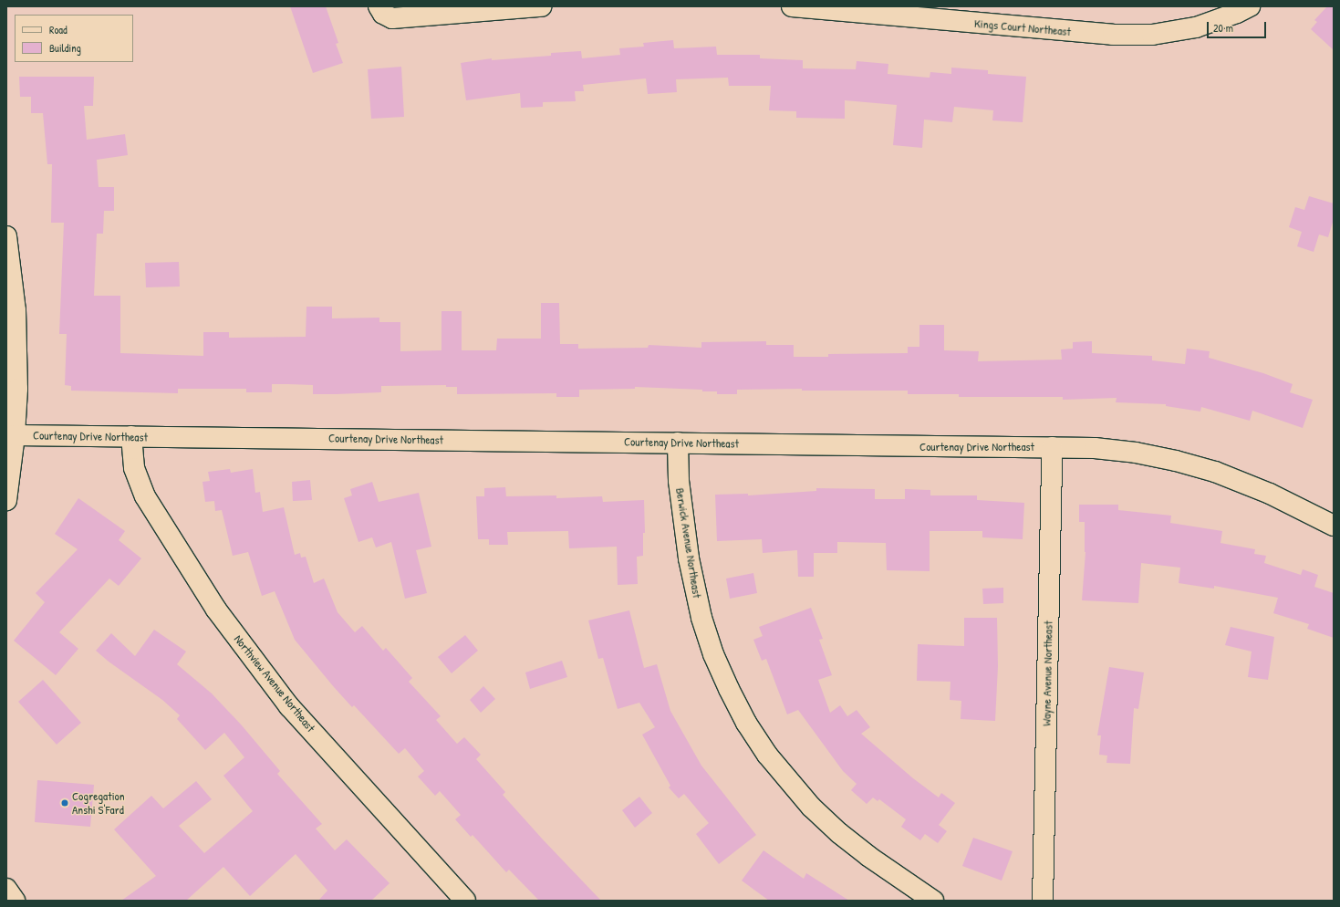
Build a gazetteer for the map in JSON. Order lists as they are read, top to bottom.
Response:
{
  "streets": {
    "street": [
      "Kings Court Northeast",
      "Courtenay Drive Northeast",
      "Berwick Avenue Northeast",
      "Wayne Avenue Northeast",
      "Northview Avenue Northeast"
    ]
  },
  "crossings": [
    ["Courtenay Drive Northeast", "Berwick Avenue Northeast"],
    ["Courtenay Drive Northeast", "Wayne Avenue Northeast"],
    ["Courtenay Drive Northeast", "Northview Avenue Northeast"]
  ],
  "places": ["Cogregation Anshi S'Fard"],
  "legend": ["Road", "Building"],
  "scale_bar": "20 m"
}
